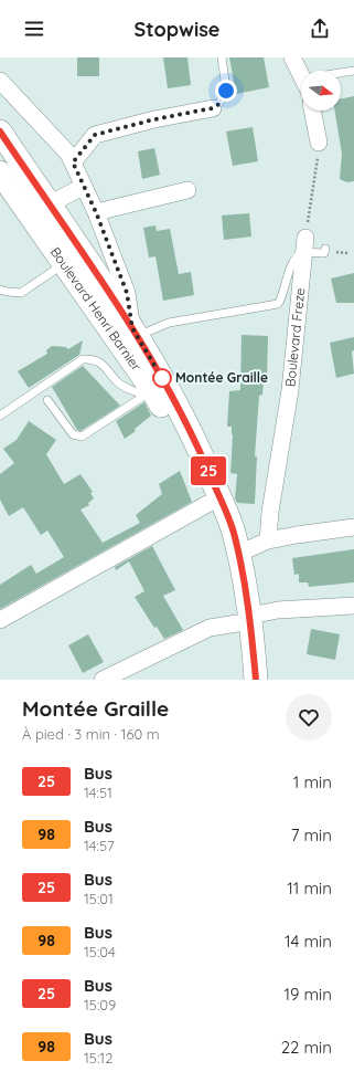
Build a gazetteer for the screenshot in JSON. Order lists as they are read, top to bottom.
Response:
{
  "streets": {
    "main road": ["Boulevard Henri Barnier"],
    "street": ["Boulevard Freze"]
  },
  "places": ["Montée Graille"],
  "lines": ["bus line 25"],
  "north": "right",
  "page": {
    "header": "Stopwise",
    "on_map": "25",
    "heading": ["Montée Graille", "À pied · 3 min · 160 m"],
    "list": [
      {
        "mark": "25",
        "name": "Bus",
        "note": "14:51",
        "value": "1 min"
      },
      {
        "mark": "98",
        "name": "Bus",
        "note": "14:57",
        "value": "7 min"
      },
      {
        "mark": "25",
        "name": "Bus",
        "note": "15:01",
        "value": "11 min"
      },
      {
        "mark": "98",
        "name": "Bus",
        "note": "15:04",
        "value": "14 min"
      },
      {
        "mark": "25",
        "name": "Bus",
        "note": "15:09",
        "value": "19 min"
      },
      {
        "mark": "98",
        "name": "Bus",
        "note": "15:12",
        "value": "22 min"
      }
    ]
  }
}
